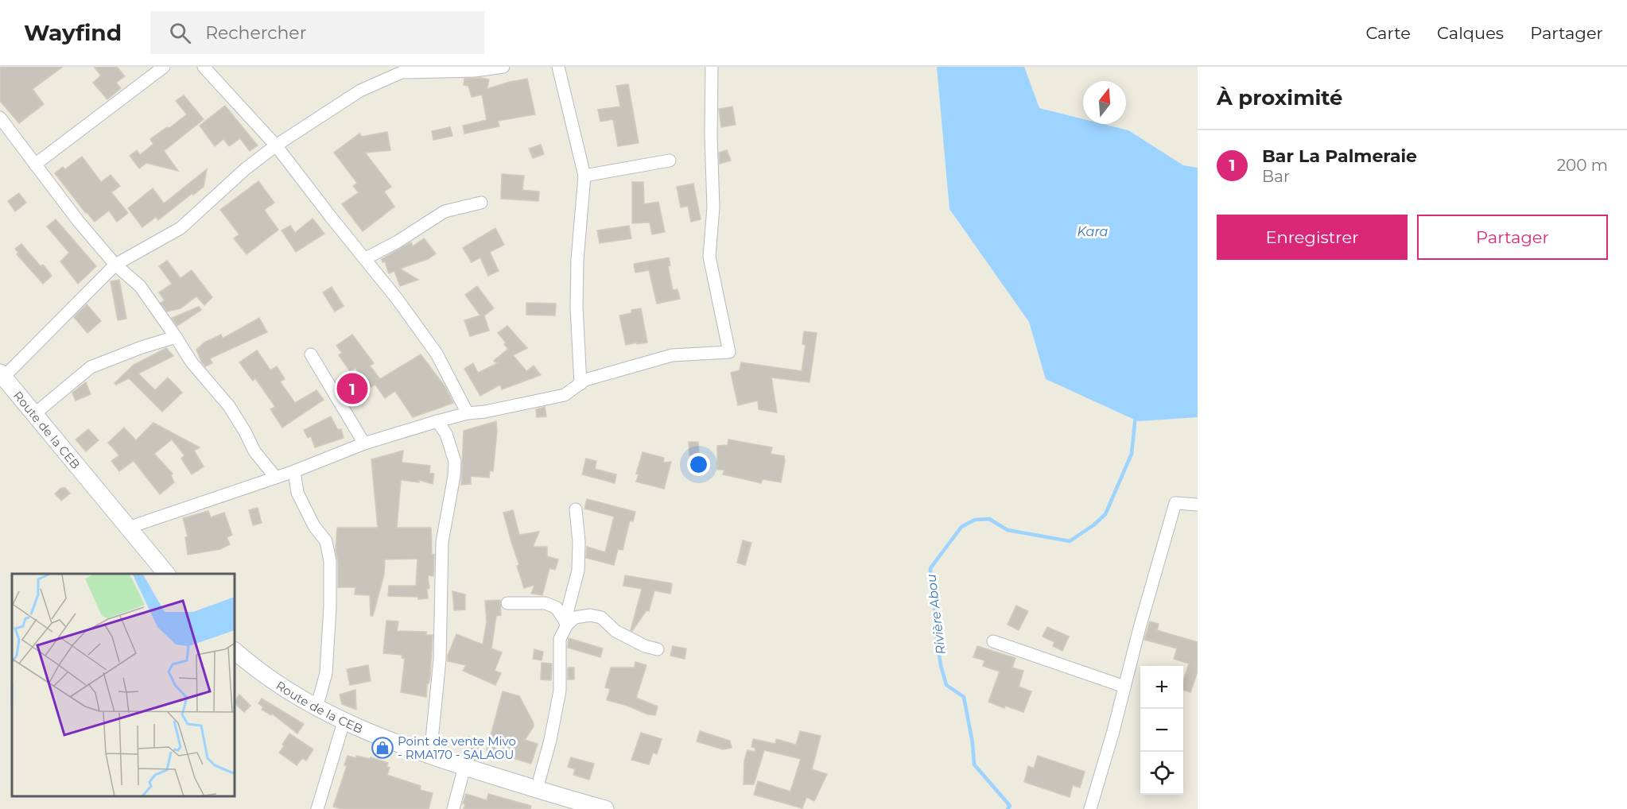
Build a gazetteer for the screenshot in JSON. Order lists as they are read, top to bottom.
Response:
{
  "streets": {
    "main road": ["Route de la CEB"]
  },
  "water": ["Kara", "Rivière Abou"],
  "places": {
    "shop": ["Point de vente Mivo - RMA170 - SALAOU"]
  },
  "north": "top",
  "page": {
    "header": "Wayfind",
    "search": "Rechercher",
    "nav": ["Carte", "Calques", "Partager"],
    "heading": "À proximité",
    "list": [
      {
        "mark": "1",
        "name": "Bar La Palmeraie",
        "note": "Bar",
        "value": "200 m"
      }
    ],
    "buttons": ["Enregistrer", "Partager"],
    "pins": "1",
    "map_buttons": ["+", "−"]
  }
}
